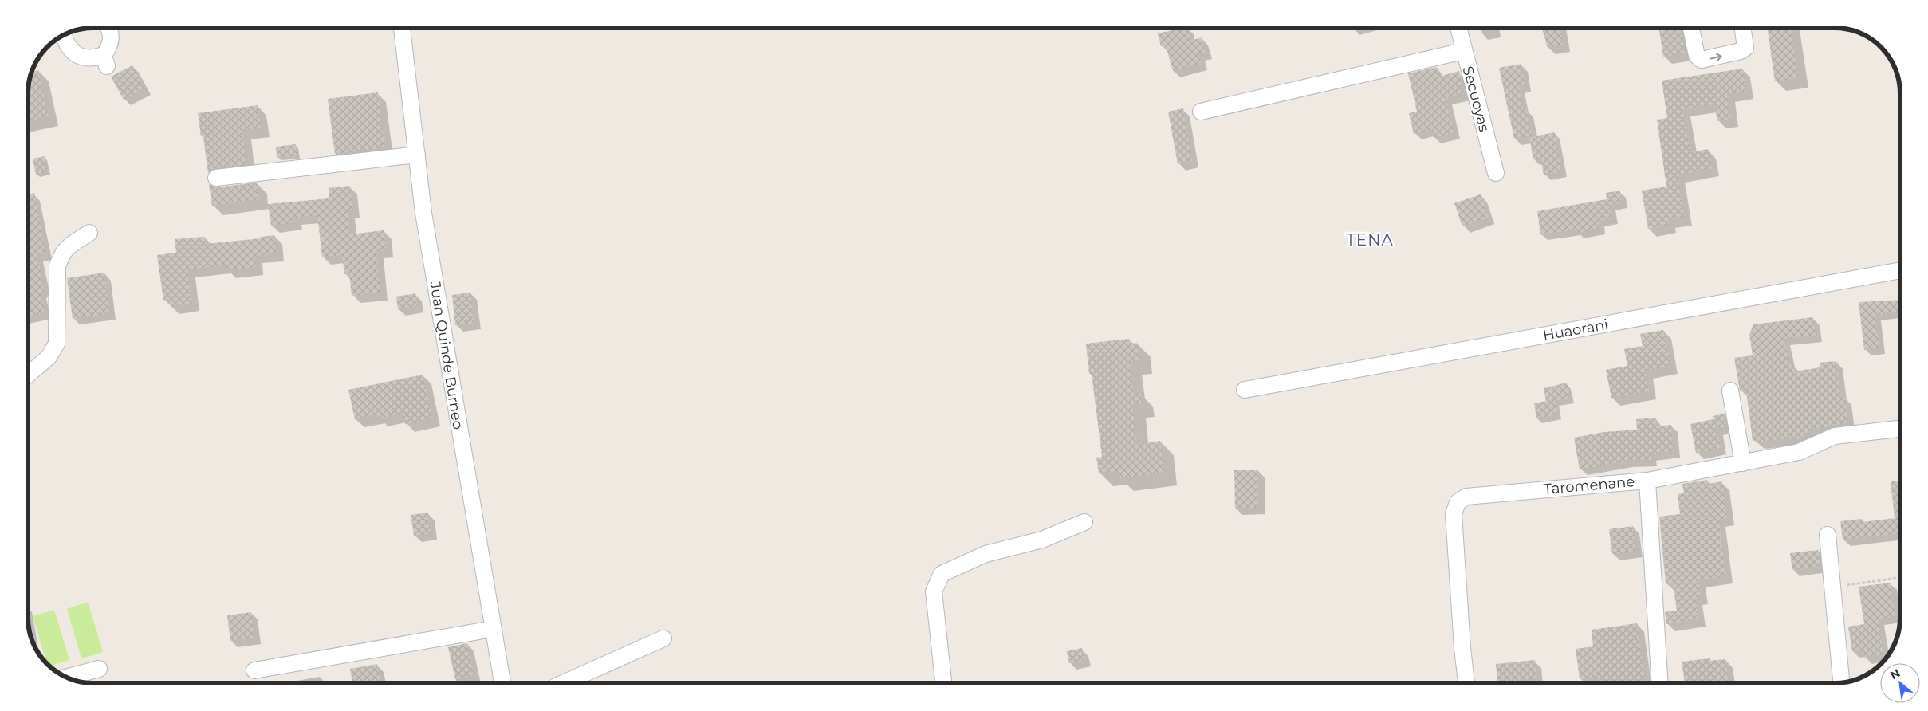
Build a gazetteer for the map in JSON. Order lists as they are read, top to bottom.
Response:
{
  "streets": {
    "street": [
      "Secuoyas",
      "Huaorani",
      "Juan Quinde Burneo",
      "Taromenane"
    ]
  },
  "districts": ["TENA"],
  "north": "top left"
}
